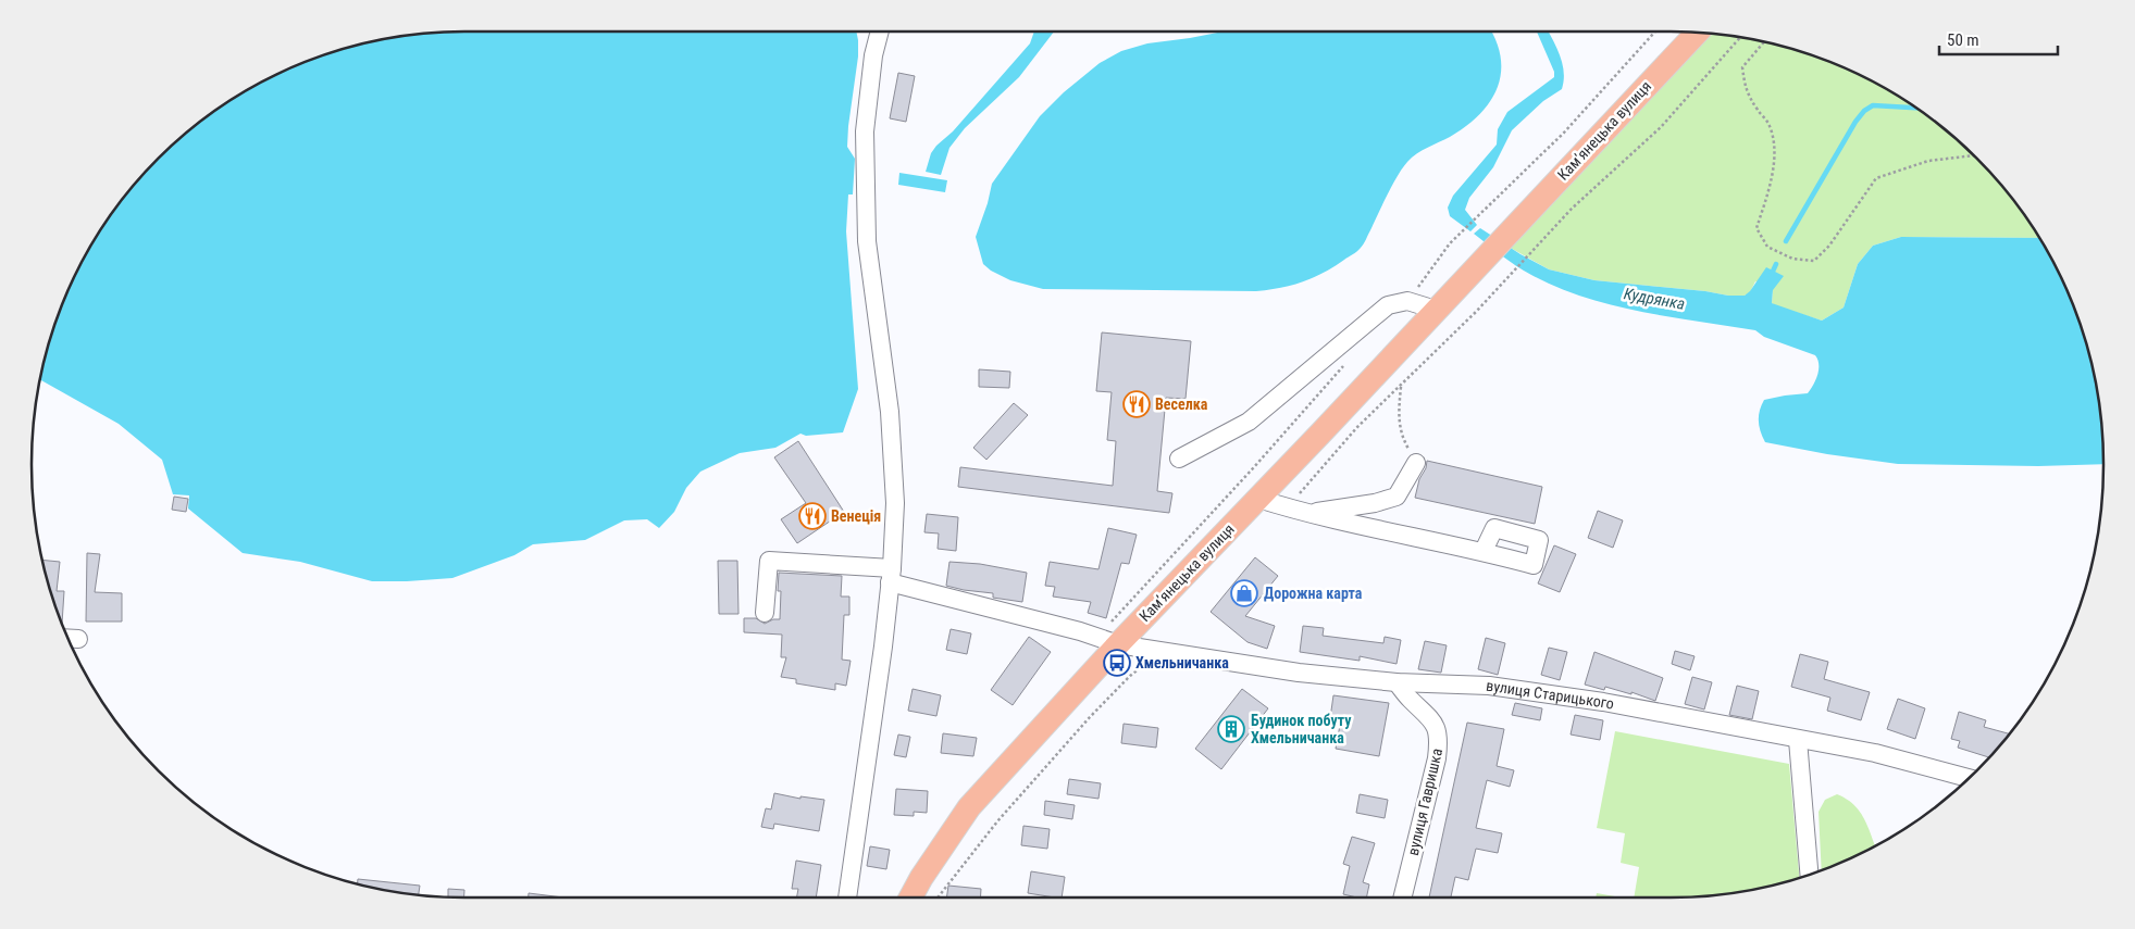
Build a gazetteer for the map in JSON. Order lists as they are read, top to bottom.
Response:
{
  "streets": {
    "main road": ["Камʼянецька вулиця"],
    "street": ["вулиця Старицького", "вулиця Гавришка"]
  },
  "crossings": [
    ["Камʼянецька вулиця", "вулиця Старицького"],
    ["вулиця Старицького", "вулиця Гавришка"]
  ],
  "water": ["Кудрянка"],
  "places": {
    "restaurant": ["Веселка", "Венеція"],
    "shop": ["Дорожна карта"],
    "bus stop": ["Хмельничанка"],
    "building": ["Будинок побуту Хмельничанка"]
  },
  "scale_bar": "50 m"
}
